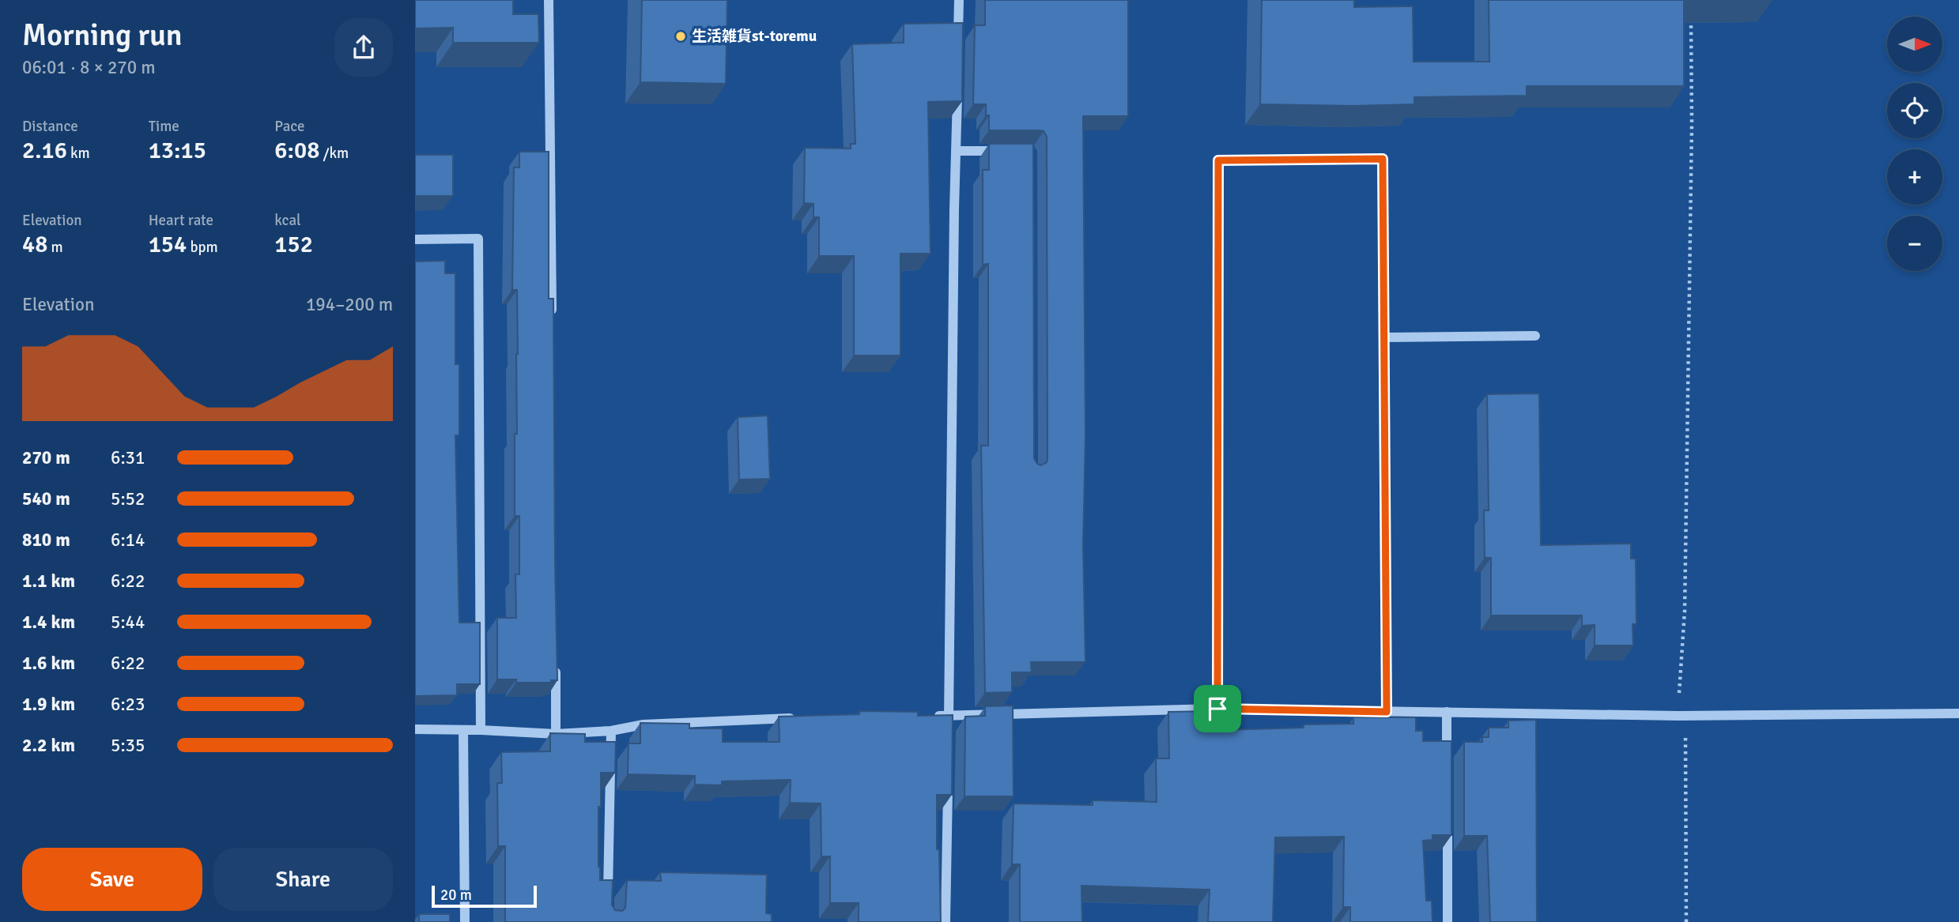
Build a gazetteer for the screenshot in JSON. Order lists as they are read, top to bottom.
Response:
{
  "places": ["生活雑貨st-toremu"],
  "scale_bar": "20 m",
  "north": "right",
  "page": {
    "heading": ["Morning run", "06:01 · 8 × 270 m"],
    "map_buttons": ["+", "−"],
    "stats": [
      ["Distance", "2.16 km"],
      ["Time", "13:15"],
      ["Pace", "6:08 /km"],
      ["Elevation", "48 m"],
      ["Heart rate", "154 bpm"],
      ["kcal", "152"]
    ],
    "chart": ["Elevation", "194–200 m"],
    "list": [
      {
        "name": "270 m",
        "note": "6:31"
      },
      {
        "name": "540 m",
        "note": "5:52"
      },
      {
        "name": "810 m",
        "note": "6:14"
      },
      {
        "name": "1.1 km",
        "note": "6:22"
      },
      {
        "name": "1.4 km",
        "note": "5:44"
      },
      {
        "name": "1.6 km",
        "note": "6:22"
      },
      {
        "name": "1.9 km",
        "note": "6:23"
      },
      {
        "name": "2.2 km",
        "note": "5:35"
      }
    ],
    "buttons": ["Save", "Share"],
    "scale": "20 m"
  }
}
